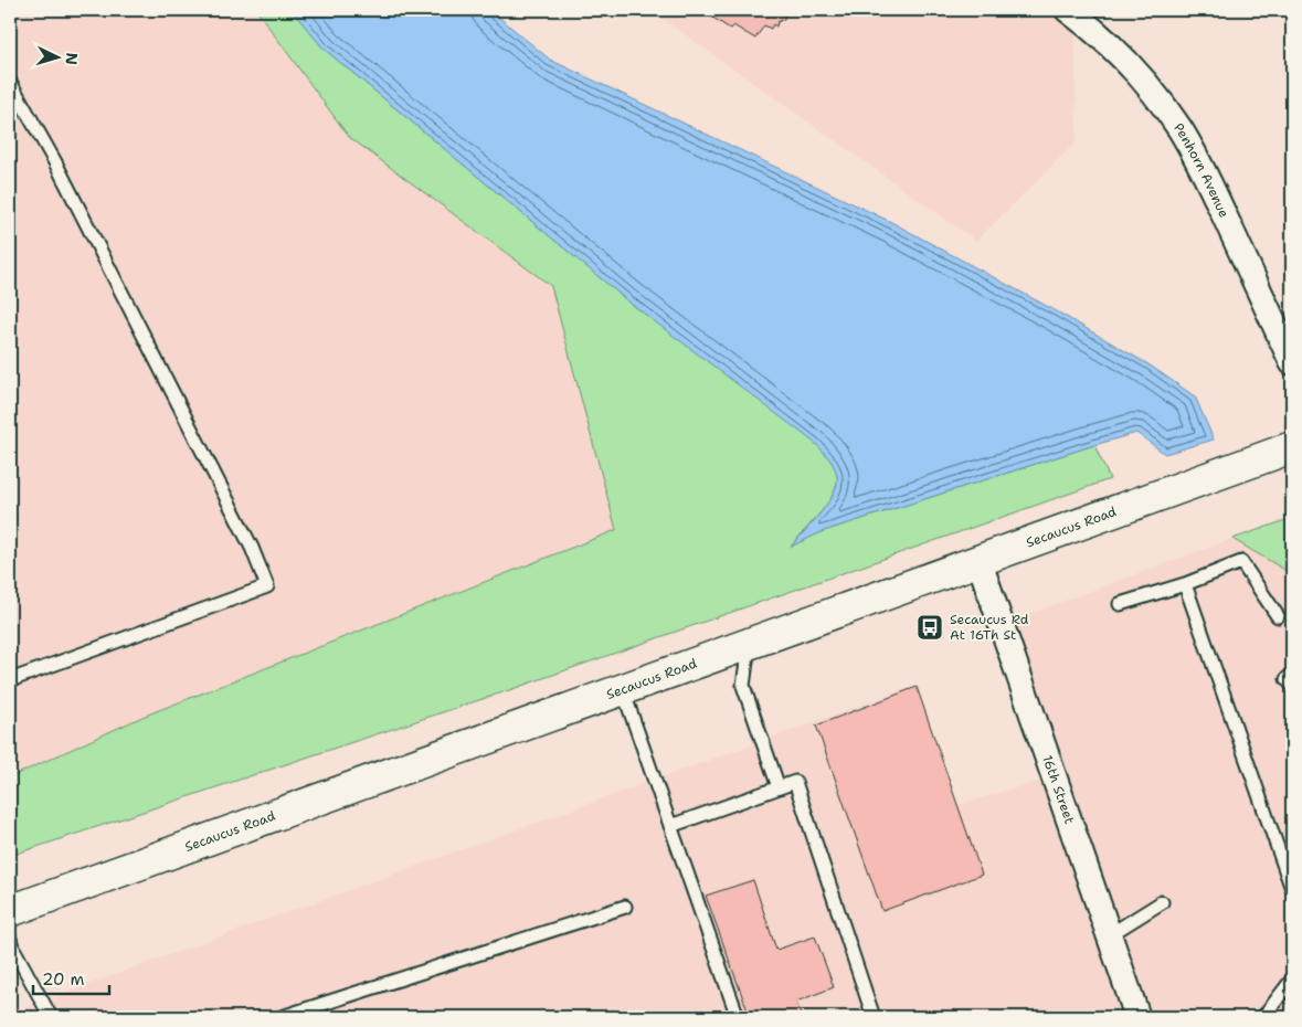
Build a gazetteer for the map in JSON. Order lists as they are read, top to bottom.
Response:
{
  "streets": {
    "main road": ["Secaucus Road"],
    "street": ["Penhorn Avenue", "16th Street"]
  },
  "crossings": [
    ["Secaucus Road", "16th Street"]
  ],
  "places": {
    "bus stop": ["Secaucus Rd At 16Th St"]
  },
  "scale_bar": "20 m",
  "north": "right"
}
